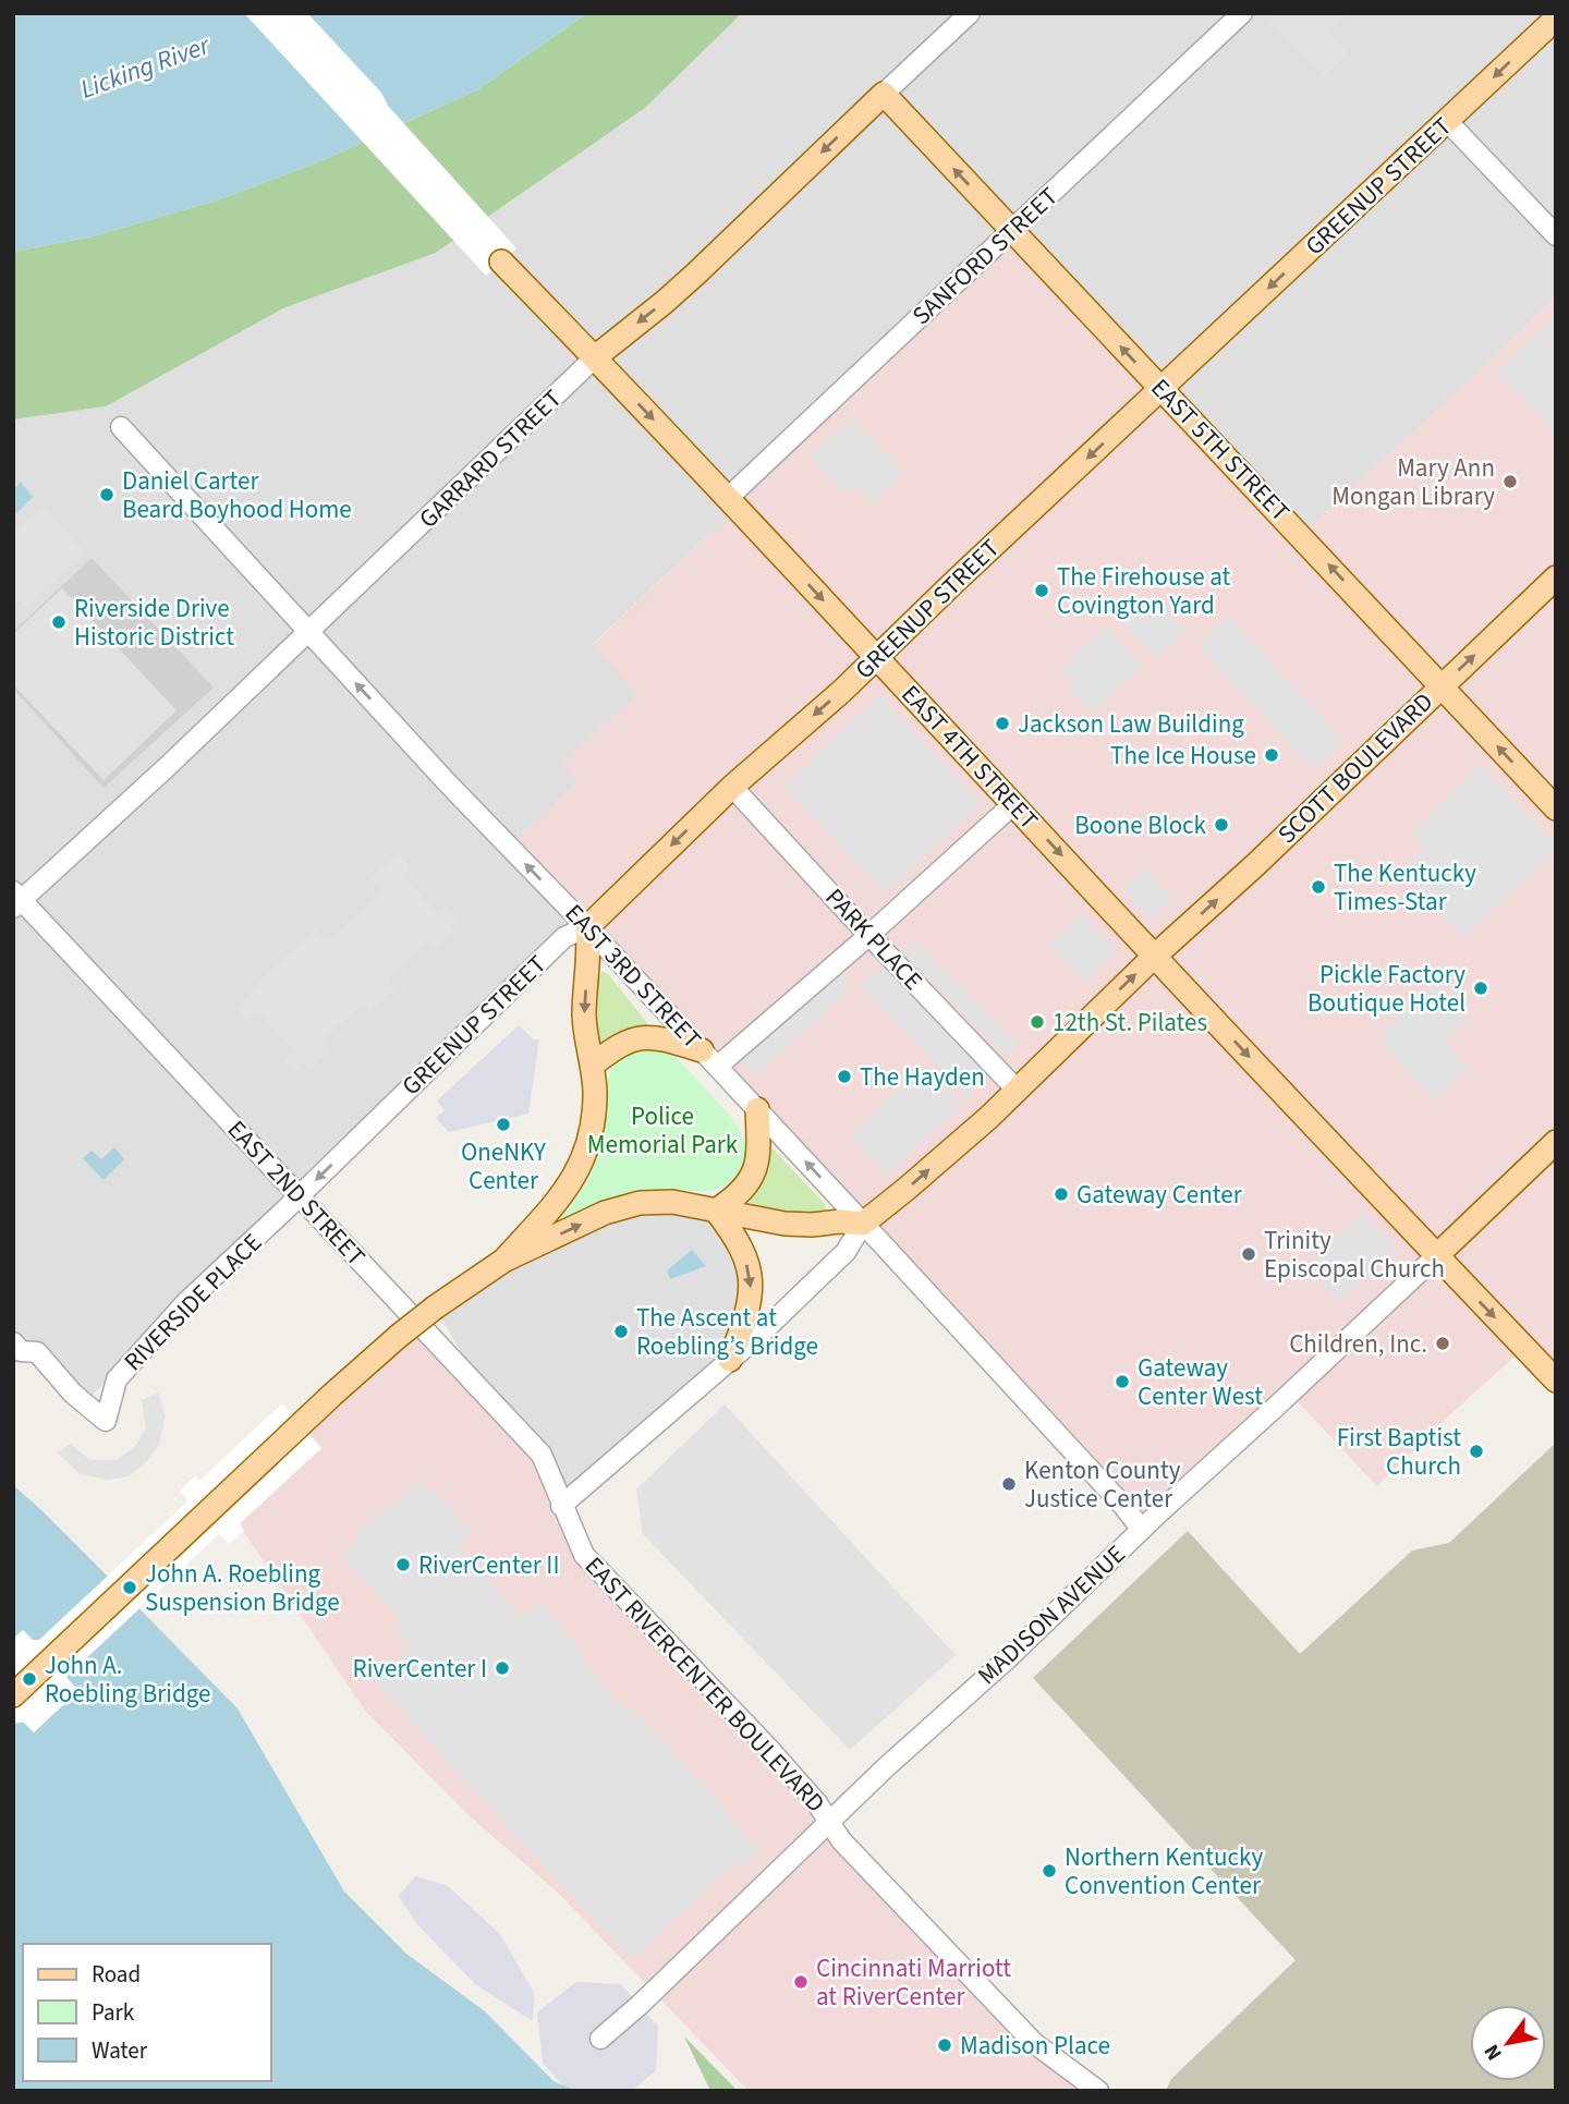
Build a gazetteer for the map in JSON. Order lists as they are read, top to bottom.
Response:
{
  "streets": {
    "main road": [
      "GREENUP STREET",
      "EAST 5TH STREET",
      "GARRARD STREET",
      "EAST 4TH STREET",
      "SCOTT BOULEVARD",
      "MADISON AVENUE"
    ],
    "street": [
      "SANFORD STREET",
      "PARK PLACE",
      "EAST 3RD STREET",
      "EAST 2ND STREET",
      "RIVERSIDE PLACE",
      "EAST RIVERCENTER BOULEVARD"
    ]
  },
  "crossings": [
    ["GREENUP STREET", "EAST 5TH STREET"],
    ["GREENUP STREET", "EAST 4TH STREET"],
    ["GREENUP STREET", "PARK PLACE"],
    ["GREENUP STREET", "EAST 3RD STREET"],
    ["GREENUP STREET", "EAST 2ND STREET"],
    ["GREENUP STREET", "RIVERSIDE PLACE"],
    ["SANFORD STREET", "EAST 5TH STREET"],
    ["SANFORD STREET", "EAST 4TH STREET"],
    ["EAST 5TH STREET", "GARRARD STREET"],
    ["EAST 5TH STREET", "SCOTT BOULEVARD"],
    ["GARRARD STREET", "EAST 4TH STREET"],
    ["GARRARD STREET", "EAST 3RD STREET"],
    ["GARRARD STREET", "EAST 2ND STREET"],
    ["EAST 4TH STREET", "SCOTT BOULEVARD"],
    ["EAST 4TH STREET", "MADISON AVENUE"],
    ["SCOTT BOULEVARD", "PARK PLACE"],
    ["EAST 3RD STREET", "MADISON AVENUE"],
    ["EAST 2ND STREET", "RIVERSIDE PLACE"],
    ["EAST 2ND STREET", "EAST RIVERCENTER BOULEVARD"],
    ["MADISON AVENUE", "EAST RIVERCENTER BOULEVARD"]
  ],
  "one_way": [
    "GREENUP STREET",
    "EAST 5TH STREET",
    "EAST 4TH STREET",
    "SCOTT BOULEVARD",
    "EAST 3RD STREET"
  ],
  "water": ["Licking River"],
  "parks": ["Police Memorial Park"],
  "places": [
    "Mary Ann Mongan Library",
    "Daniel Carter Beard Boyhood Home",
    "The Firehouse at Covington Yard",
    "Riverside Drive Historic District",
    "Jackson Law Building",
    "The Ice House",
    "Boone Block",
    "The Kentucky Times-Star",
    "Pickle Factory Boutique Hotel",
    "12th St. Pilates",
    "The Hayden",
    "OneNKY Center",
    "Gateway Center",
    "Trinity Episcopal Church",
    "The Ascent at Roebling’s Bridge",
    "Children, Inc.",
    "Gateway Center West",
    "First Baptist Church",
    "Kenton County Justice Center",
    "RiverCenter II",
    "John A. Roebling Suspension Bridge",
    "RiverCenter I",
    "John A. Roebling Bridge",
    "Northern Kentucky Convention Center",
    "Cincinnati Marriott at RiverCenter",
    "Madison Place"
  ],
  "legend": ["Road", "Park", "Water"],
  "north": "bottom left"
}
